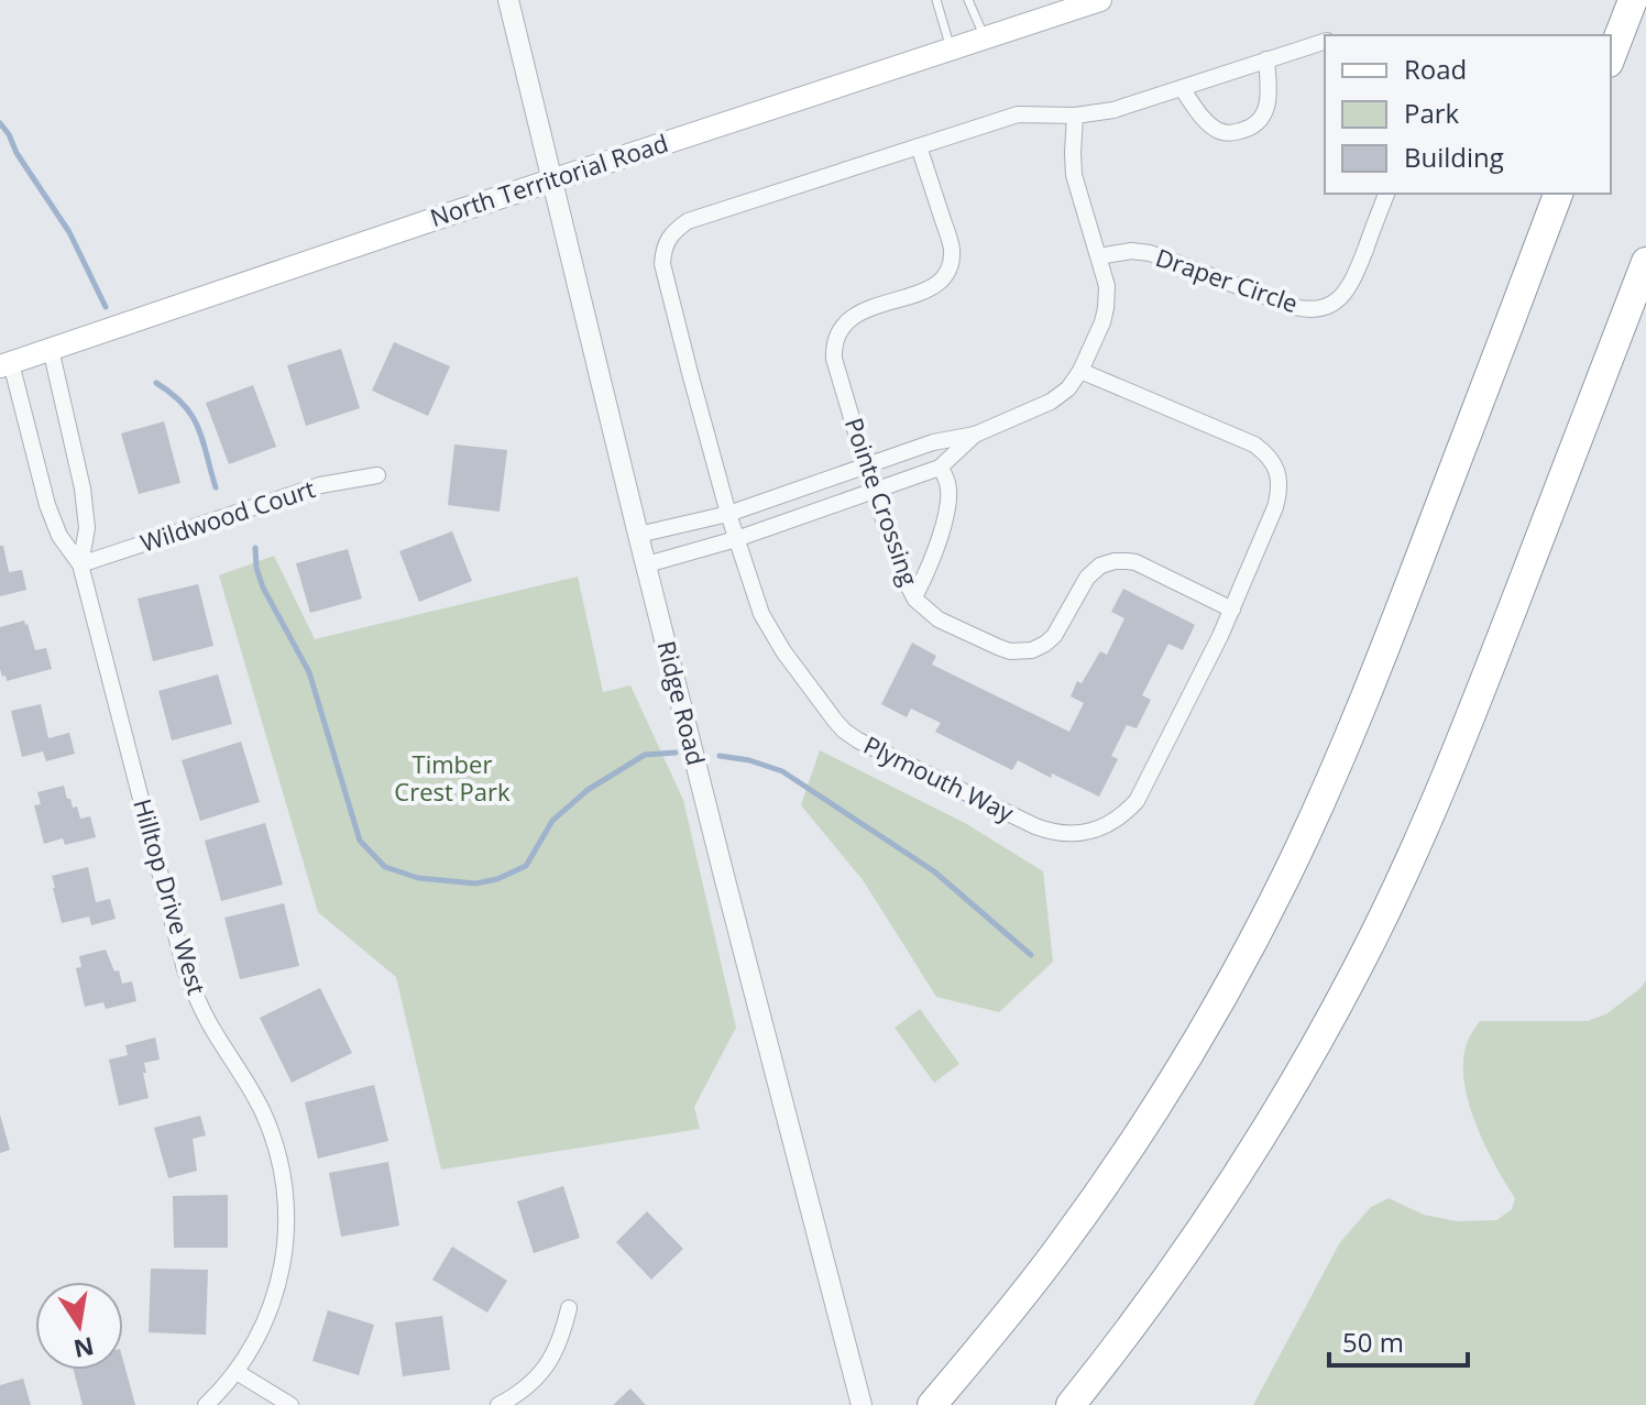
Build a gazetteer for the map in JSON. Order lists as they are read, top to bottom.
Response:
{
  "streets": {
    "main road": ["North Territorial Road"],
    "street": [
      "Draper Circle",
      "Pointe Crossing",
      "Wildwood Court",
      "Ridge Road",
      "Plymouth Way",
      "Hilltop Drive West"
    ]
  },
  "crossings": [
    ["North Territorial Road", "Ridge Road"],
    ["North Territorial Road", "Hilltop Drive West"],
    ["Pointe Crossing", "Plymouth Way"],
    ["Wildwood Court", "Hilltop Drive West"]
  ],
  "parks": ["Timber Crest Park"],
  "legend": ["Road", "Park", "Building"],
  "scale_bar": "50 m",
  "north": "bottom"
}
